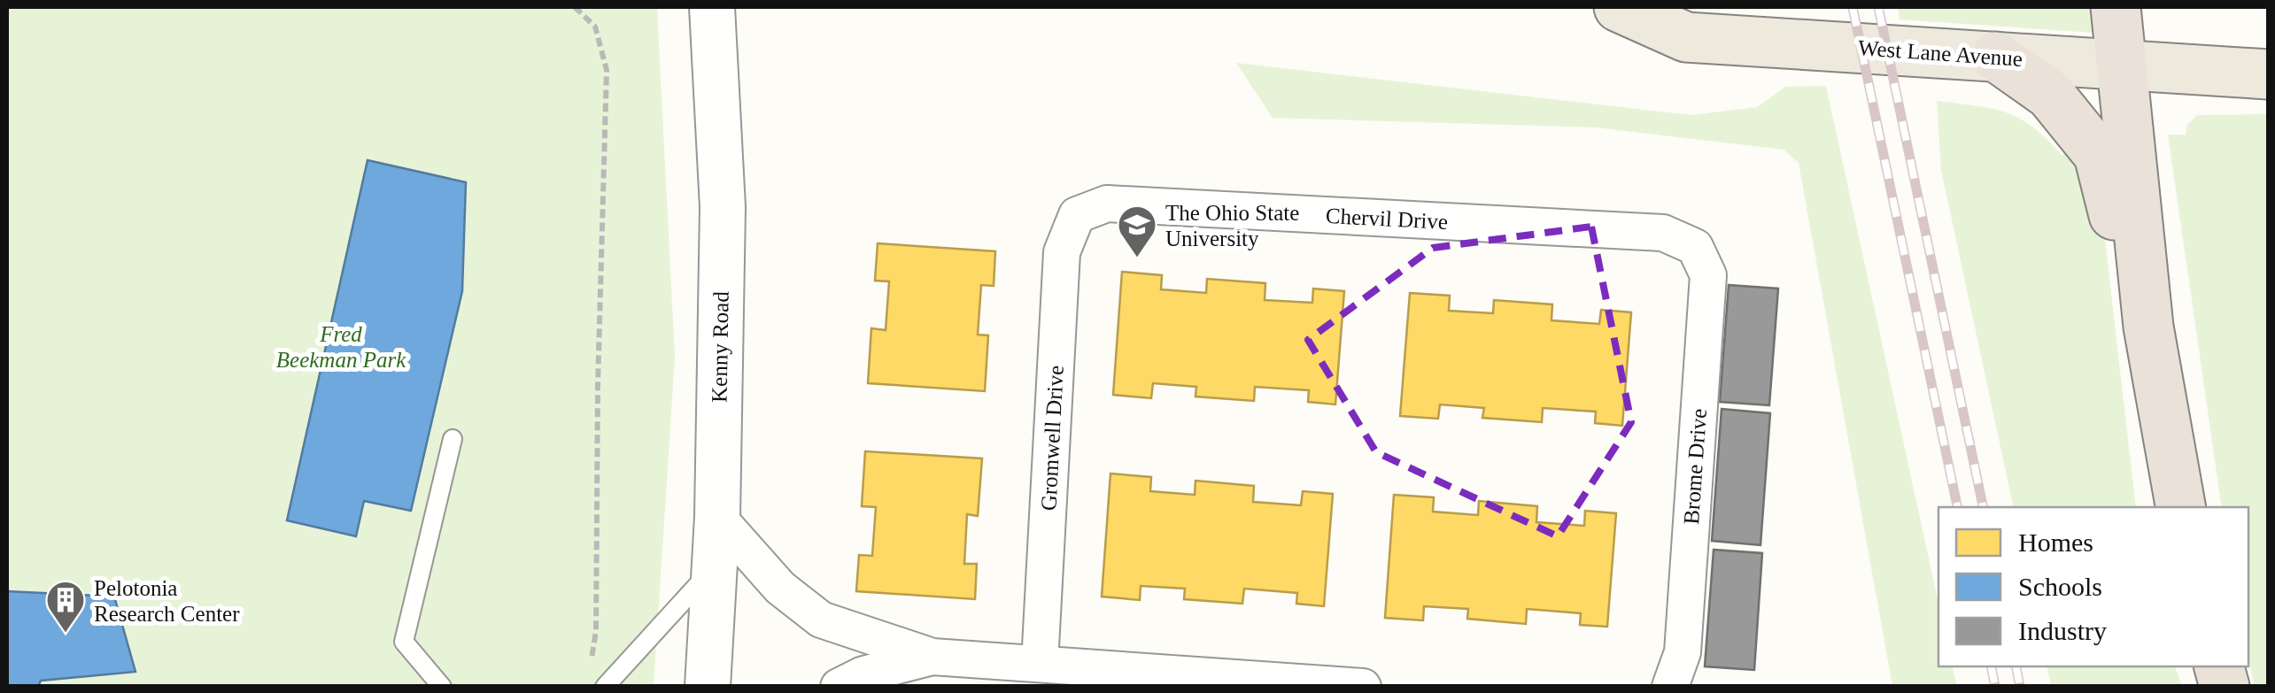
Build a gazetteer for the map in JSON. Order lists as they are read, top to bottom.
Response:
{
  "streets": {
    "main road": ["West Lane Avenue"],
    "street": [
      "Chervil Drive",
      "Kenny Road",
      "Gromwell Drive",
      "Brome Drive"
    ]
  },
  "crossings": [
    ["Chervil Drive", "Gromwell Drive"],
    ["Chervil Drive", "Brome Drive"]
  ],
  "parks": ["Fred Beekman Park"],
  "places": {
    "school or university": ["The Ohio State University"],
    "building": ["Pelotonia Research Center"]
  },
  "legend": ["Homes", "Schools", "Industry"]
}
